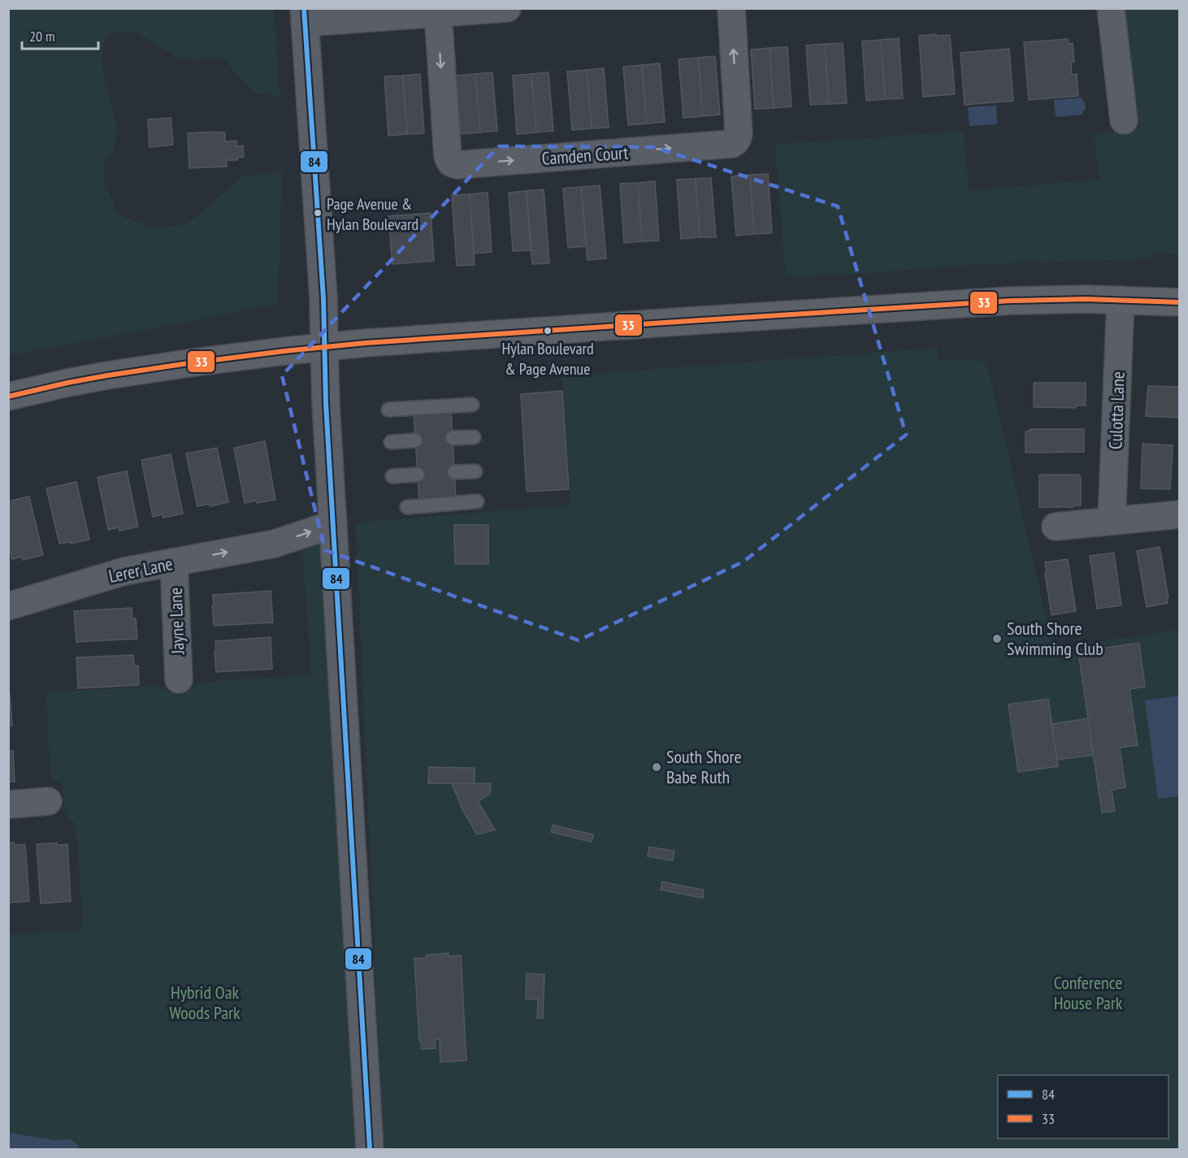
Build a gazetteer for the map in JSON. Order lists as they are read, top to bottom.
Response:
{
  "streets": {
    "street": [
      "Camden Court",
      "Culotta Lane",
      "Lerer Lane",
      "Jayne Lane"
    ]
  },
  "crossings": [
    ["Lerer Lane", "Jayne Lane"]
  ],
  "one_way": ["Lerer Lane"],
  "parks": ["Conference House Park", "Hybrid Oak Woods Park"],
  "places": [
    "Page Avenue & Hylan Boulevard",
    "Hylan Boulevard & Page Avenue",
    "South Shore Swimming Club",
    "South Shore Babe Ruth"
  ],
  "lines": ["transit line 84", "transit line 33"],
  "legend": ["84", "33"],
  "scale_bar": "20 m"
}
